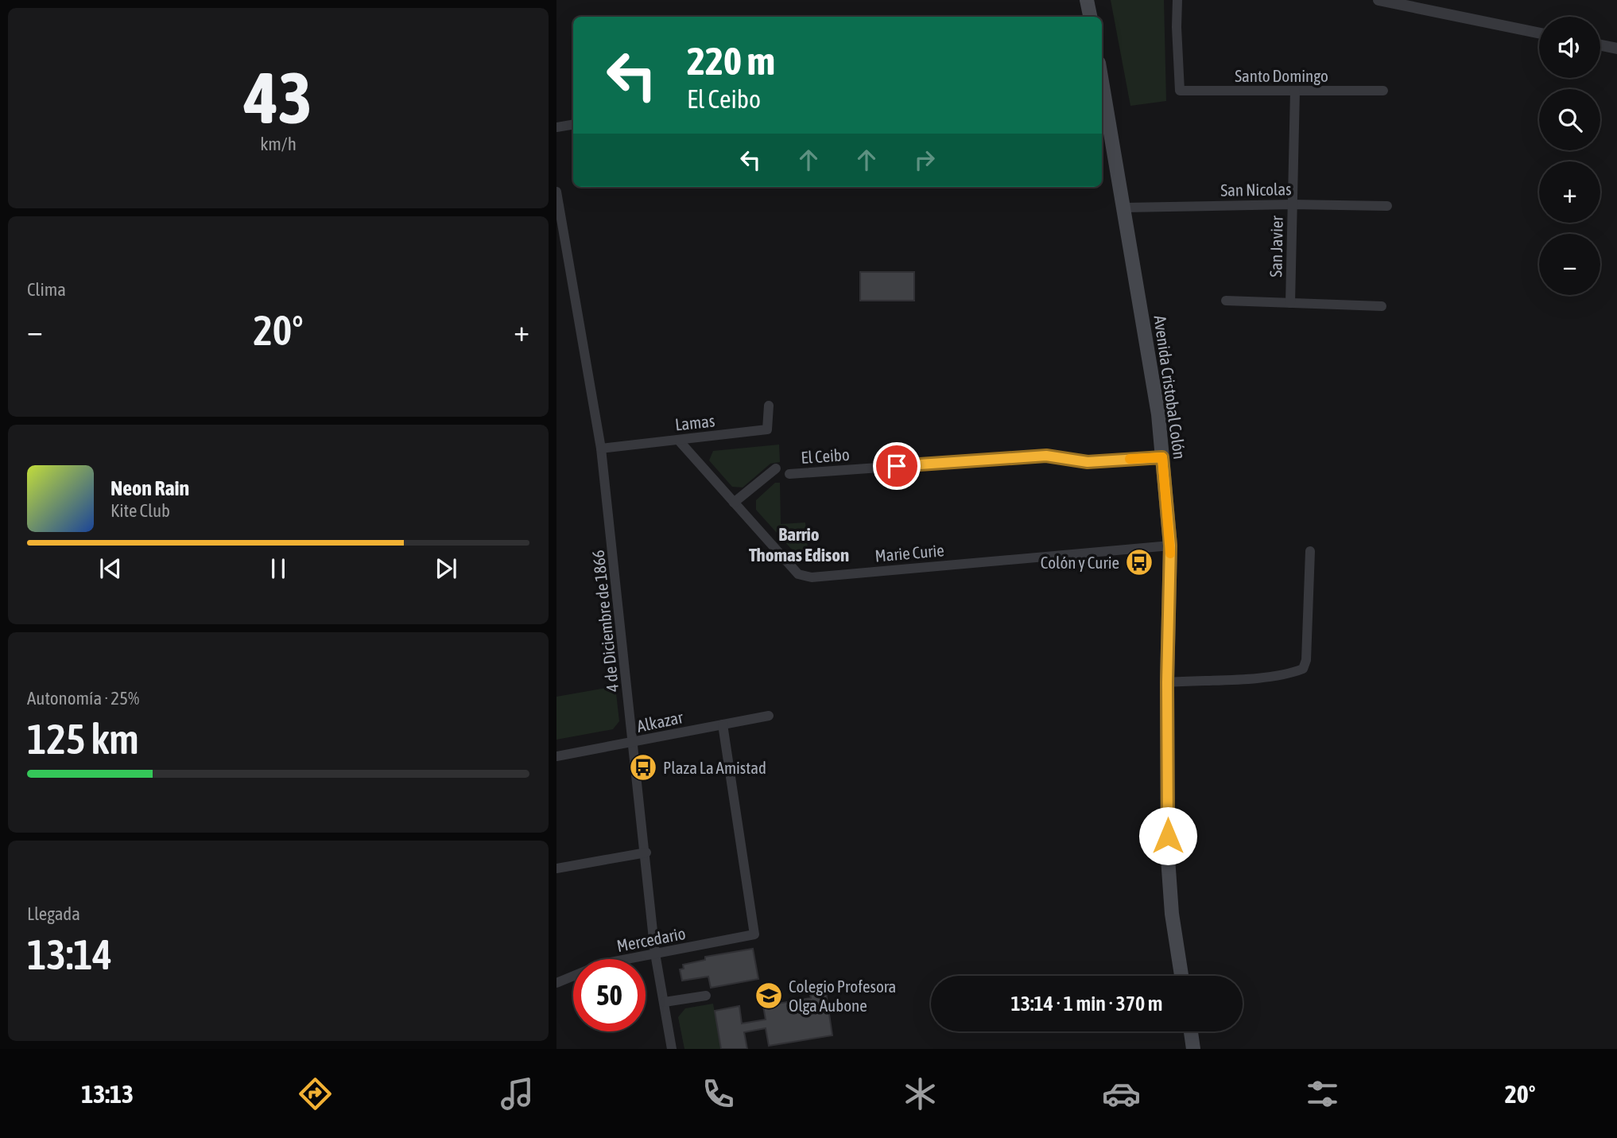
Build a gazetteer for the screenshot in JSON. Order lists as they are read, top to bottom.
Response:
{
  "streets": {
    "main road": ["Avenida Cristobal Colón"],
    "street": [
      "Santo Domingo",
      "San Nicolas",
      "San Javier",
      "Lamas",
      "El Ceibo",
      "Marie Curie",
      "4 de Diciembre de 1866",
      "Alkazar",
      "Mercedario"
    ]
  },
  "crossings": [
    ["Santo Domingo", "San Javier"],
    ["San Nicolas", "San Javier"],
    ["San Nicolas", "Avenida Cristobal Colón"],
    ["Avenida Cristobal Colón", "El Ceibo"],
    ["Avenida Cristobal Colón", "Marie Curie"],
    ["Lamas", "Marie Curie"],
    ["Lamas", "4 de Diciembre de 1866"],
    ["4 de Diciembre de 1866", "Alkazar"],
    ["4 de Diciembre de 1866", "Mercedario"],
    ["Alkazar", "Mercedario"]
  ],
  "districts": ["Barrio Thomas Edison"],
  "places": {
    "bus stop": ["Colón y Curie", "Plaza La Amistad"],
    "school or university": ["Colegio Profesora Olga Aubone"]
  },
  "page": {
    "tile": [
      ["43", "km/h"],
      "Clima",
      ["Autonomía · 25%", "125 km"],
      ["Llegada", "13:14"]
    ],
    "map_buttons": ["+", "−"],
    "turn": ["220 m", "El Ceibo"],
    "heat": ["−", "20°", "+"],
    "song": ["Neon Rain", "Kite Club"],
    "limit": "50",
    "trip": "13:14 · 1 min · 370 m",
    "tabs": ["13:13", "20°"]
  }
}
